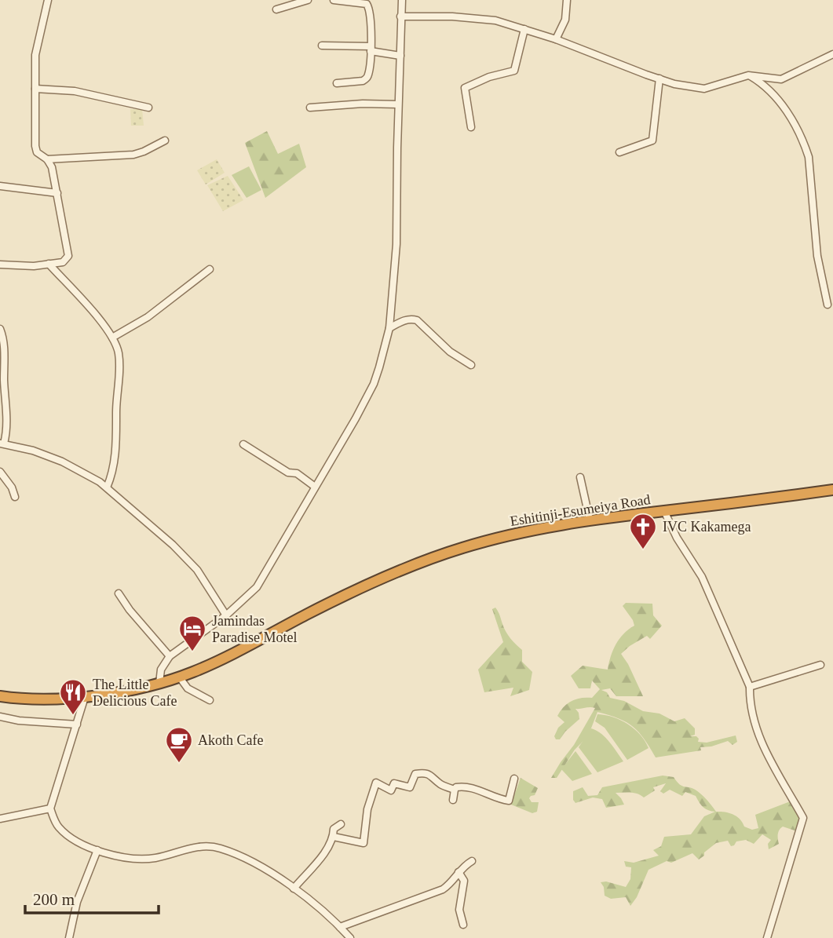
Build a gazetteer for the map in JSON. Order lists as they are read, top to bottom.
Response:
{
  "streets": {
    "highway": ["Eshitinji-Esumeiya Road"]
  },
  "places": {
    "church": ["IVC Kakamega"],
    "hotel": ["Jamindas Paradise Motel"],
    "restaurant": ["The Little Delicious Cafe"],
    "cafe": ["Akoth Cafe"]
  },
  "scale_bar": "200 m"
}
